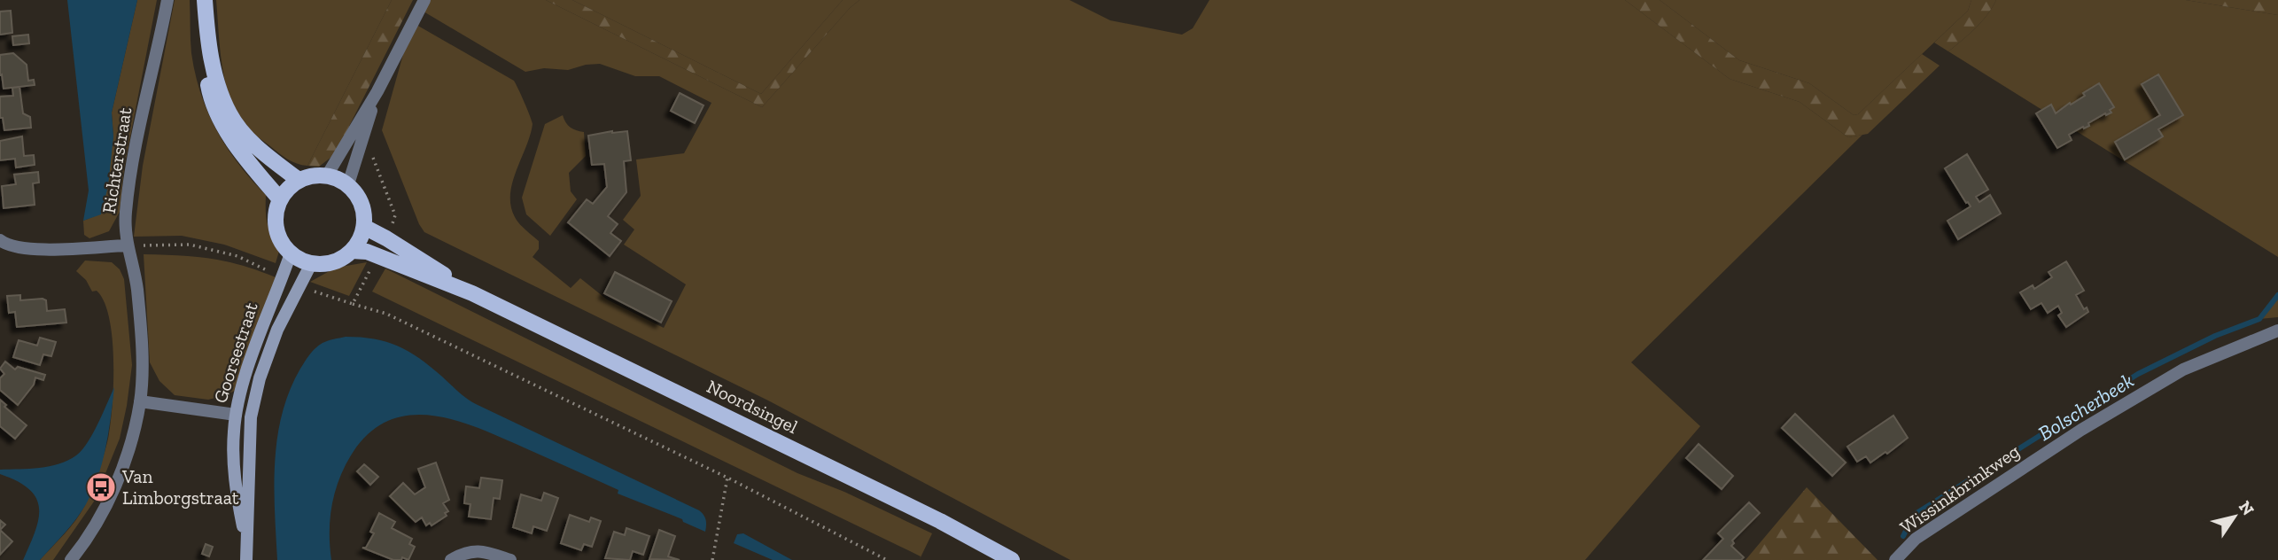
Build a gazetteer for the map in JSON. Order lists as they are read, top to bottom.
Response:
{
  "streets": {
    "main road": ["Goorsestraat", "Noordsingel"],
    "street": ["Richterstraat", "Wissinkbrinkweg"]
  },
  "crossings": [
    ["Goorsestraat", "Noordsingel"]
  ],
  "water": ["Bolscherbeek"],
  "places": {
    "bus stop": ["Van Limborgstraat"]
  },
  "north": "top right"
}
